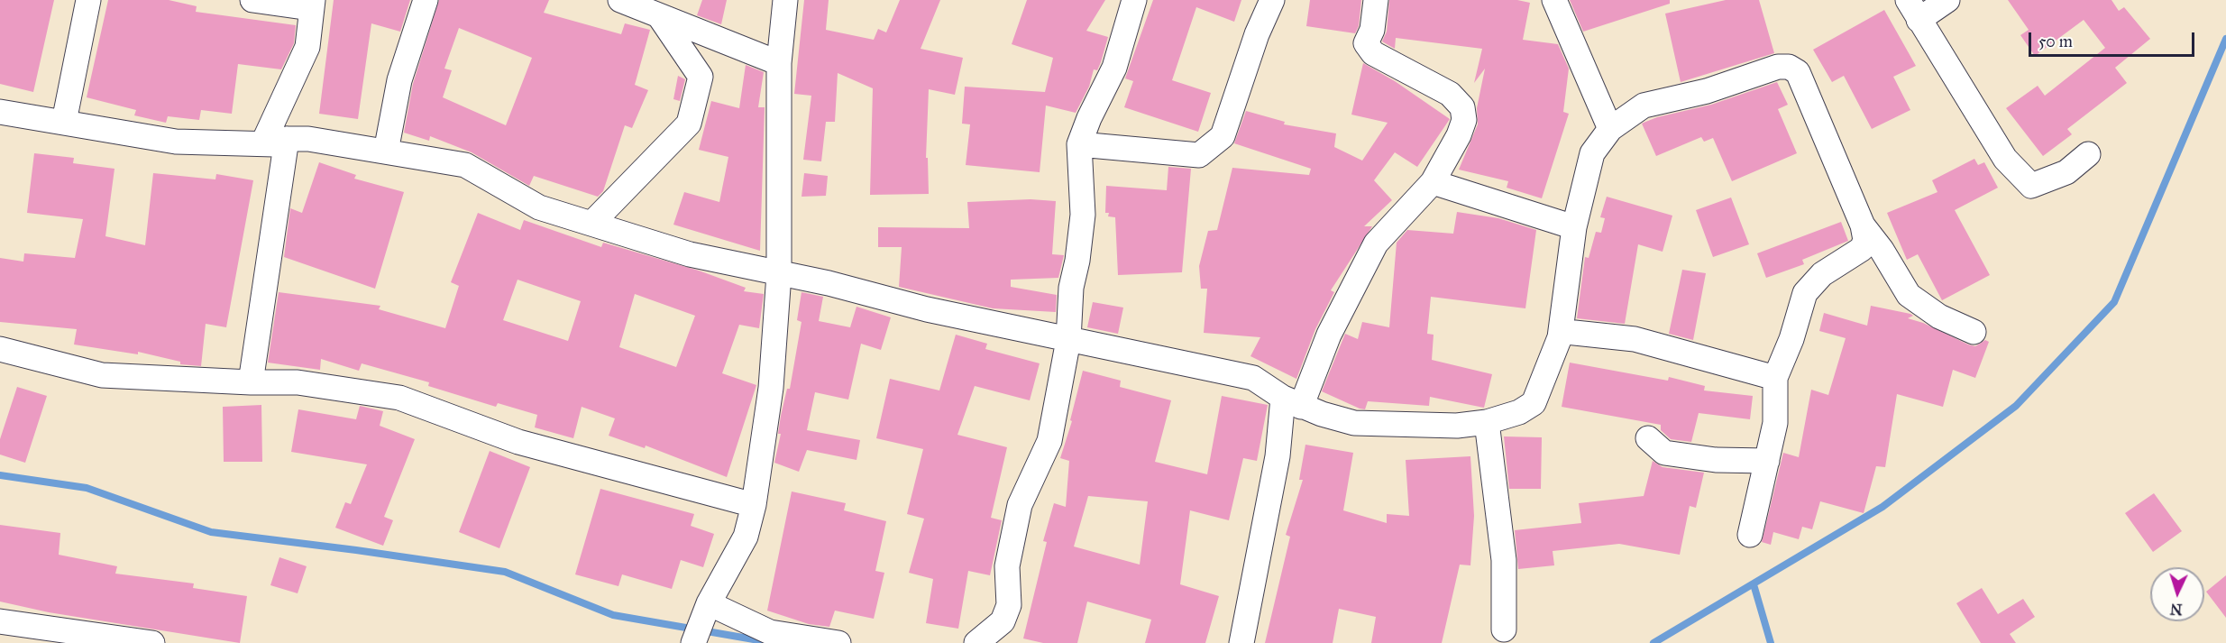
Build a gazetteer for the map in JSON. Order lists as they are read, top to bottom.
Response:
{
  "scale_bar": "50 m",
  "north": "bottom"
}
